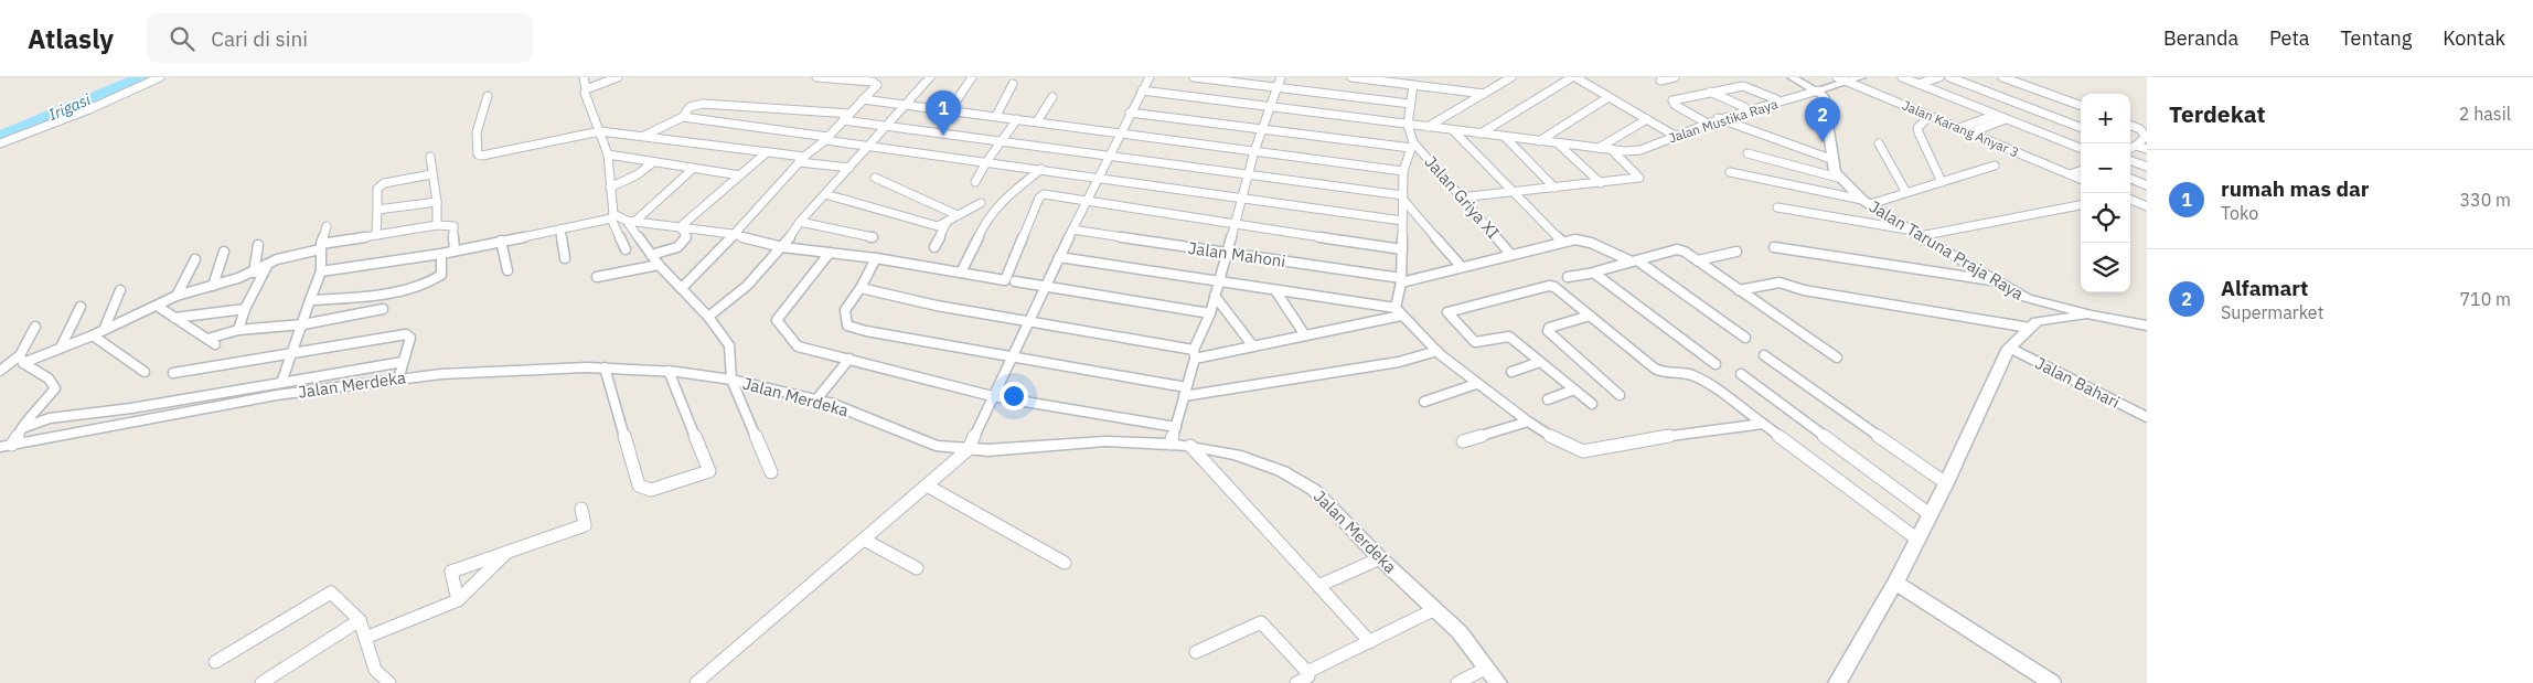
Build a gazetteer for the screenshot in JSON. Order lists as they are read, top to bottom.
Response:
{
  "streets": {
    "street": [
      "Jalan Mustika Raya",
      "Jalan Karang Anyar 3",
      "Jalan Griya XI",
      "Jalan Taruna Praja Raya",
      "Jalan Mahoni",
      "Jalan Bahari",
      "Jalan Merdeka"
    ]
  },
  "water": ["Irigasi"],
  "page": {
    "header": "Atlasly",
    "search": "Cari di sini",
    "nav": [
      "Beranda",
      "Peta",
      "Tentang",
      "Kontak"
    ],
    "heading": ["Terdekat", "2 hasil"],
    "pins": ["1", "2"],
    "map_buttons": ["+", "−"],
    "list": [
      {
        "mark": "1",
        "name": "rumah mas dar",
        "note": "Toko",
        "value": "330 m"
      },
      {
        "mark": "2",
        "name": "Alfamart",
        "note": "Supermarket",
        "value": "710 m"
      }
    ]
  }
}
